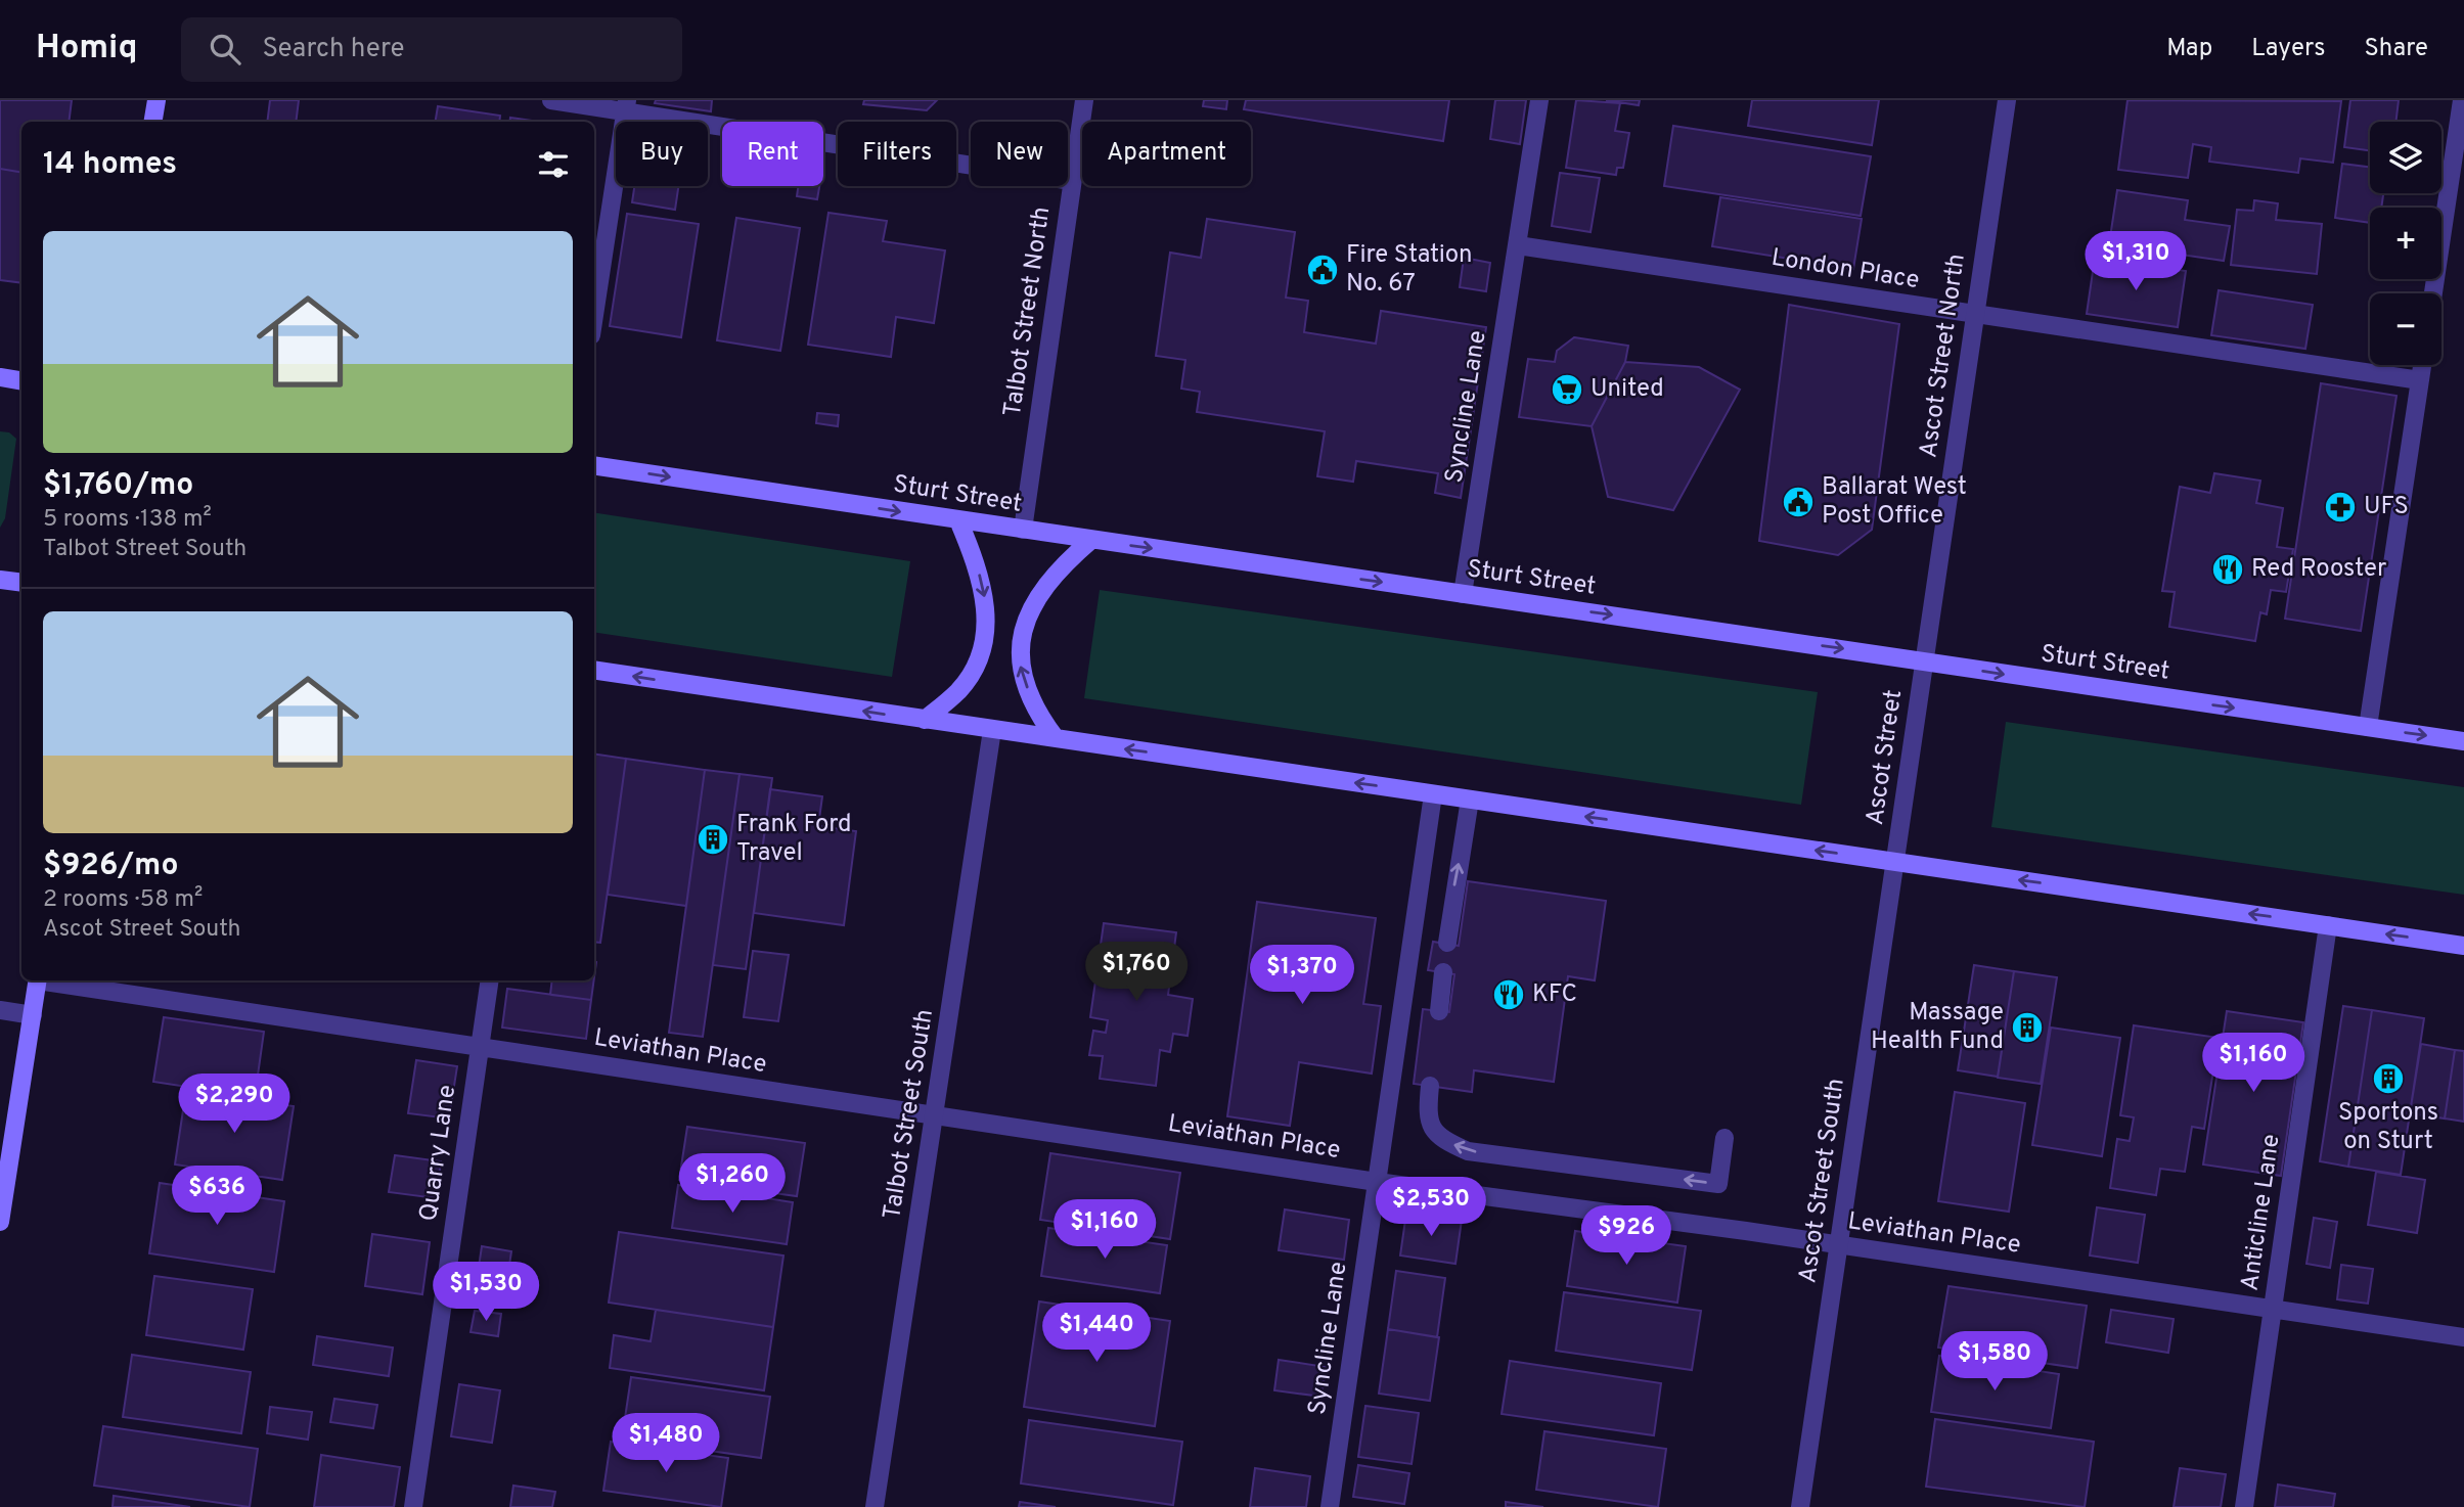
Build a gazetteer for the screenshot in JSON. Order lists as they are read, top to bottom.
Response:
{
  "streets": {
    "main road": ["Sturt Street"],
    "street": [
      "London Place",
      "Talbot Street North",
      "Ascot Street North",
      "Syncline Lane",
      "Ascot Street",
      "Leviathan Place",
      "Talbot Street South",
      "Quarry Lane",
      "Ascot Street South",
      "Anticline Lane"
    ]
  },
  "crossings": [
    ["London Place", "Ascot Street North"],
    ["London Place", "Syncline Lane"],
    ["Talbot Street North", "Sturt Street"],
    ["Ascot Street North", "Sturt Street"],
    ["Ascot Street North", "Ascot Street"],
    ["Syncline Lane", "Sturt Street"],
    ["Syncline Lane", "Leviathan Place"],
    ["Sturt Street", "Ascot Street"],
    ["Ascot Street", "Ascot Street South"],
    ["Leviathan Place", "Talbot Street South"],
    ["Leviathan Place", "Quarry Lane"],
    ["Leviathan Place", "Ascot Street South"],
    ["Leviathan Place", "Anticline Lane"]
  ],
  "one_way": ["Sturt Street"],
  "places": {
    "public building": ["Fire Station No. 67", "Ballarat West Post Office"],
    "supermarket": ["United"],
    "pharmacy": ["UFS"],
    "restaurant": ["Red Rooster", "KFC"],
    "building": ["Frank Ford Travel", "Massage Health Fund", "Sportons on Sturt"]
  },
  "page": {
    "header": "Homiq",
    "search": "Search here",
    "nav": ["Map", "Layers", "Share"],
    "map_buttons": ["+", "−"],
    "chip": [
      "Buy",
      "Rent",
      "Filters",
      "New",
      "Apartment"
    ],
    "heading": "14 homes",
    "list": [
      {
        "name": "$1,760/mo",
        "note": "5 rooms · 138 m² · Talbot Street South"
      },
      {
        "name": "$926/mo",
        "note": "2 rooms · 58 m² · Ascot Street South"
      }
    ],
    "price": [
      "$1,310",
      "$1,760",
      "$1,370",
      "$1,160",
      "$2,290",
      "$1,260",
      "$636",
      "$2,530",
      "$1,160",
      "$926",
      "$1,530",
      "$1,440",
      "$1,580",
      "$1,480"
    ]
  }
}
